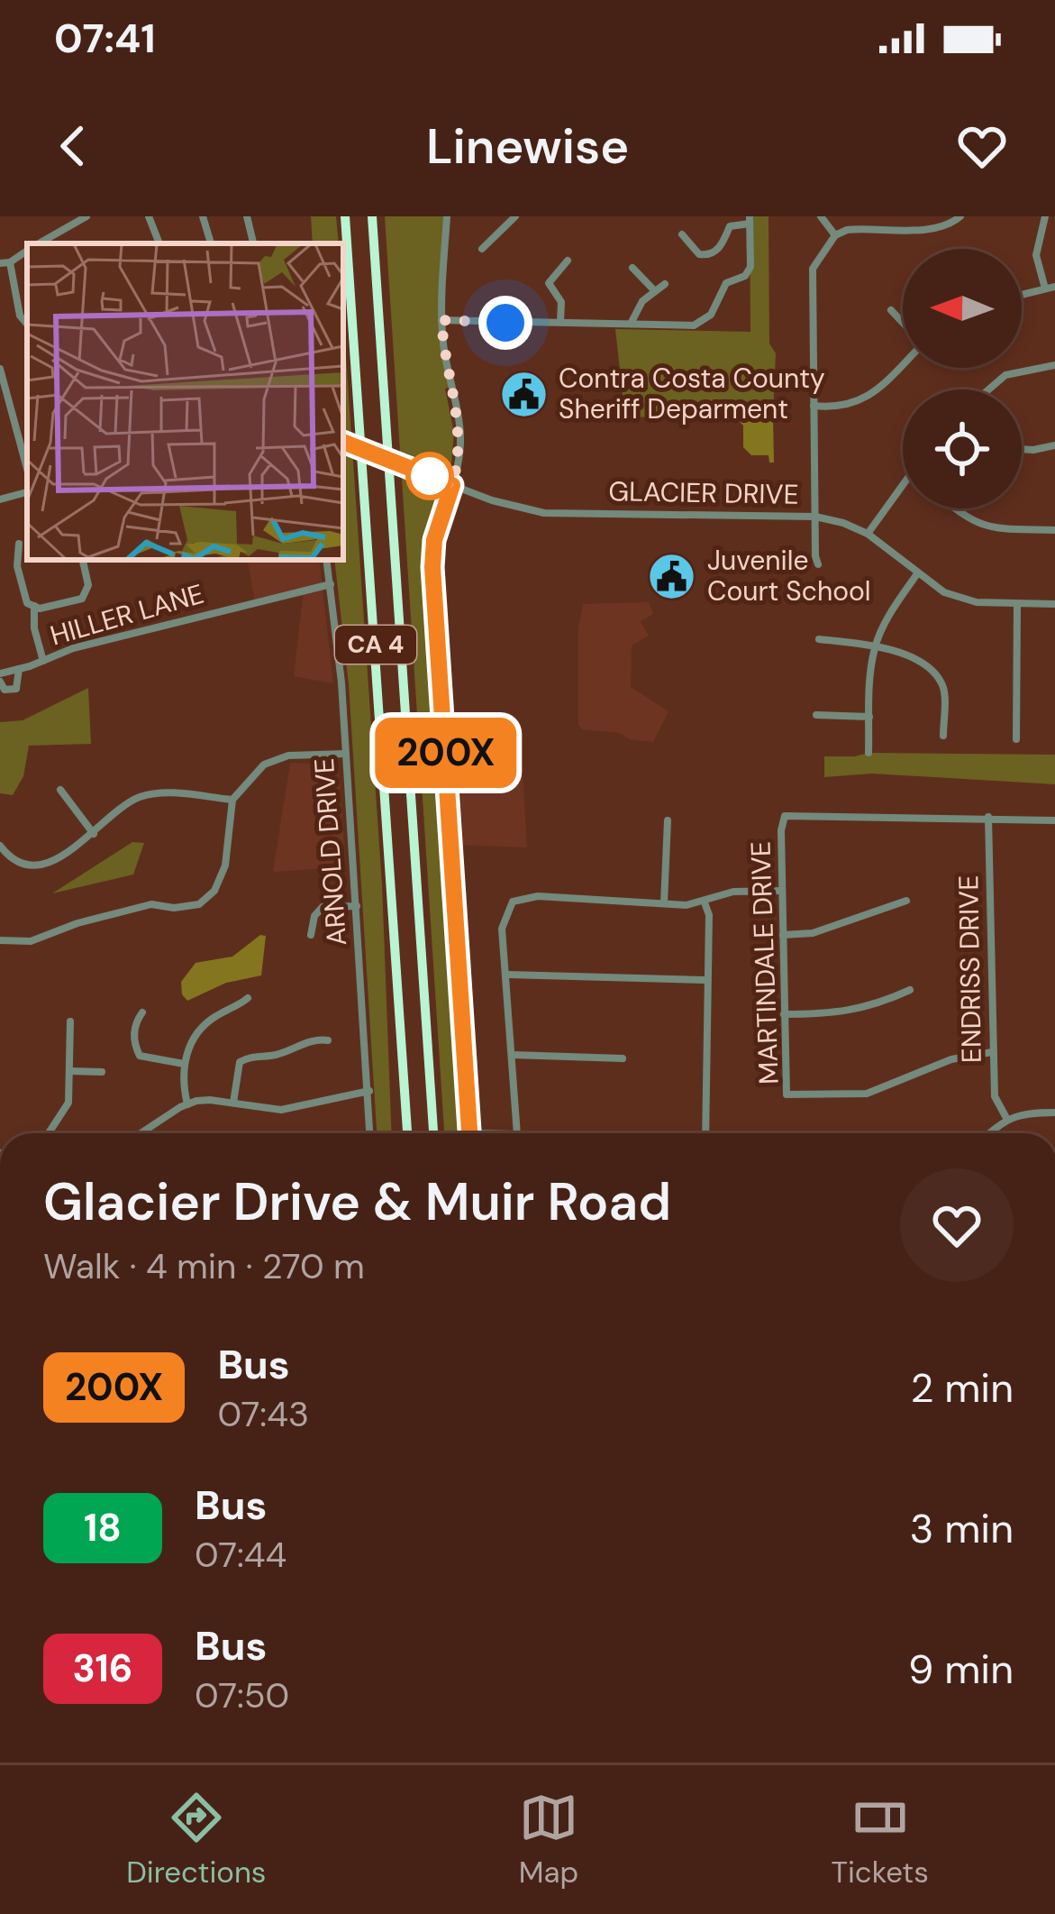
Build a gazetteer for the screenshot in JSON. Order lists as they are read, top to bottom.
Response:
{
  "streets": {
    "highway": ["CA 4"],
    "street": [
      "GLACIER DRIVE",
      "HILLER LANE",
      "ARNOLD DRIVE",
      "MARTINDALE DRIVE",
      "ENDRISS DRIVE"
    ]
  },
  "crossings": [
    ["HILLER LANE", "ARNOLD DRIVE"],
    ["MARTINDALE DRIVE", "ENDRISS DRIVE"]
  ],
  "places": {
    "public building": ["Contra Costa County Sheriff Deparment", "Juvenile Court School"]
  },
  "lines": ["bus line 200X"],
  "north": "left",
  "page": {
    "status": "07:41",
    "header": "Linewise",
    "on_map": "200X",
    "heading": ["Glacier Drive & Muir Road", "Walk · 4 min · 270 m"],
    "list": [
      {
        "mark": "200X",
        "name": "Bus",
        "note": "07:43",
        "value": "2 min"
      },
      {
        "mark": "18",
        "name": "Bus",
        "note": "07:44",
        "value": "3 min"
      },
      {
        "mark": "316",
        "name": "Bus",
        "note": "07:50",
        "value": "9 min"
      }
    ],
    "tabs": ["Directions", "Map", "Tickets"]
  }
}
